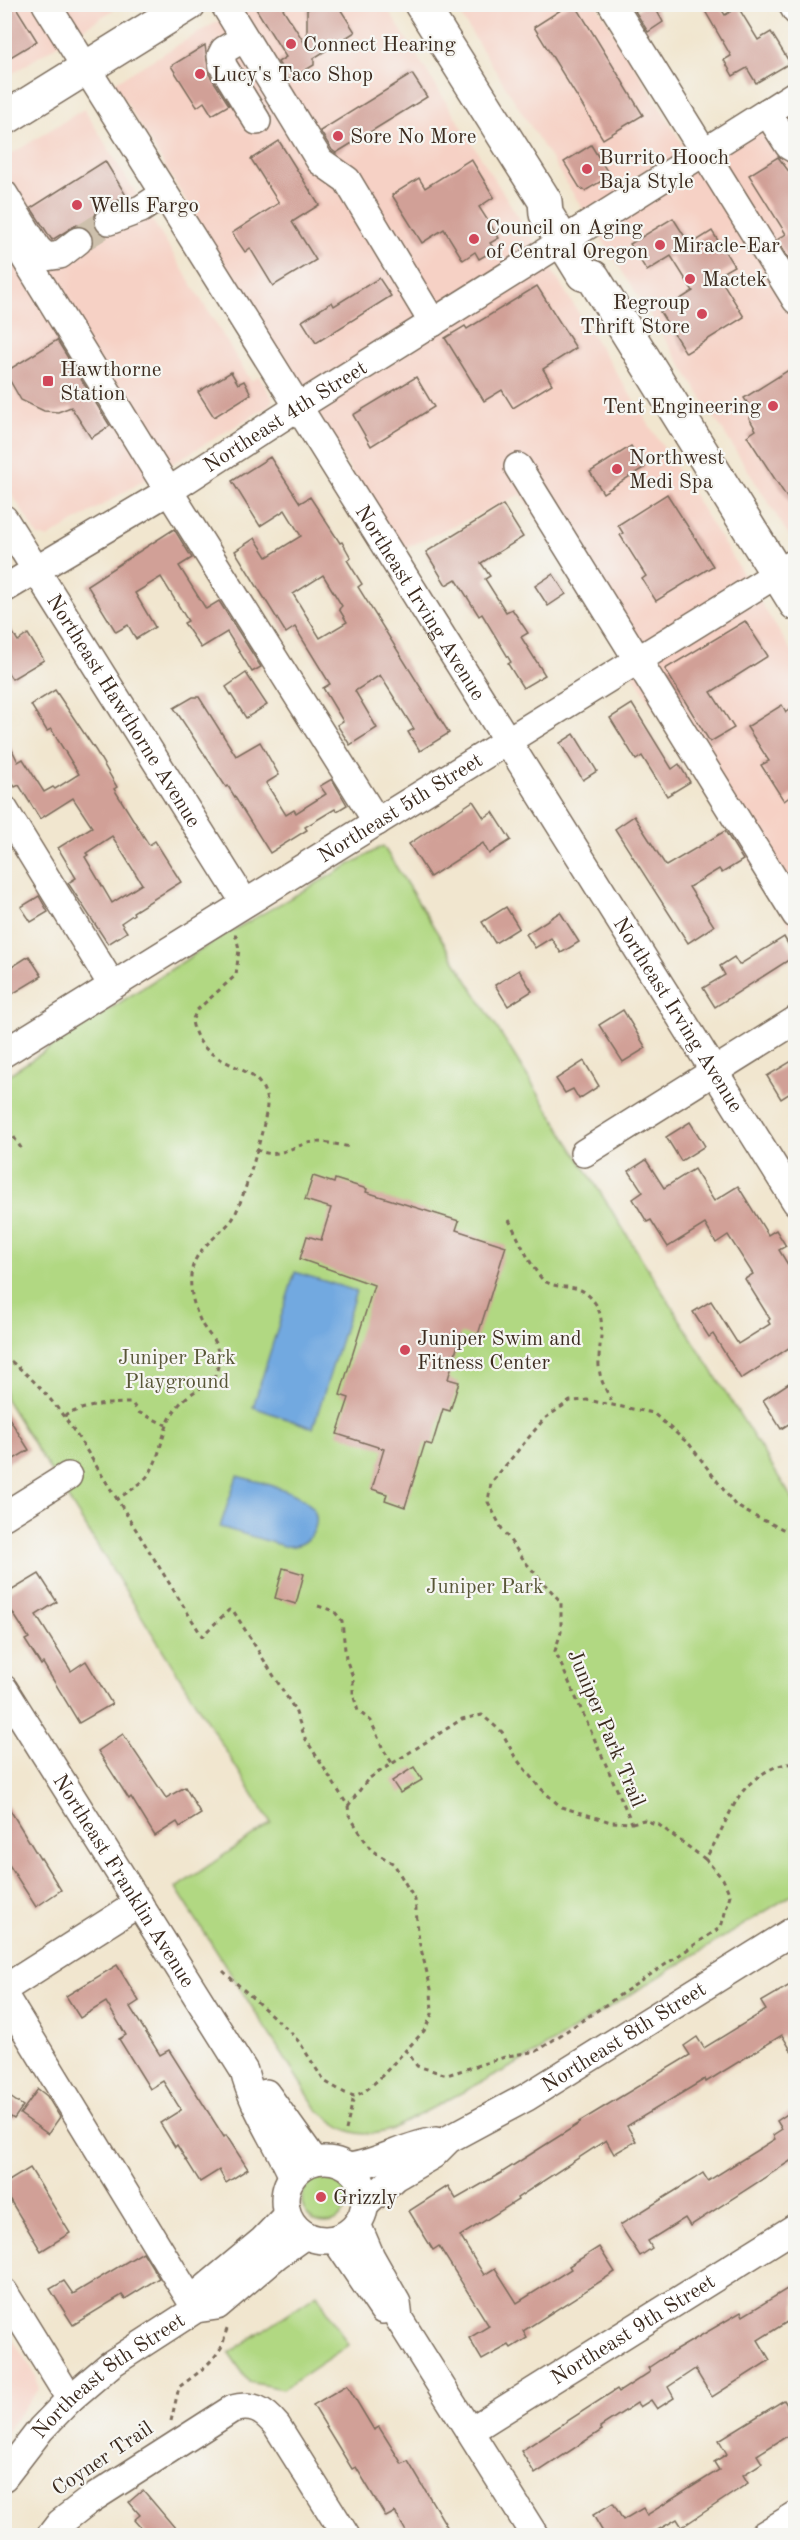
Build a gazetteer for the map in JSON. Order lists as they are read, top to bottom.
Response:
{
  "streets": {
    "street": [
      "Northeast 4th Street",
      "Northeast Irving Avenue",
      "Northeast Hawthorne Avenue",
      "Northeast 5th Street",
      "Northeast Franklin Avenue",
      "Northeast 8th Street",
      "Northeast 9th Street"
    ],
    "path": ["Juniper Park Trail", "Coyner Trail"]
  },
  "crossings": [
    ["Northeast 4th Street", "Northeast Irving Avenue"],
    ["Northeast 4th Street", "Northeast Hawthorne Avenue"],
    ["Northeast Irving Avenue", "Northeast 5th Street"],
    ["Northeast Hawthorne Avenue", "Northeast 5th Street"],
    ["Northeast Franklin Avenue", "Northeast 8th Street"]
  ],
  "parks": ["Juniper Park Playground", "Juniper Park"],
  "places": {
    "other": [
      "Connect Hearing",
      "Lucy's Taco Shop",
      "Sore No More",
      "Burrito Hooch Baja Style",
      "Wells Fargo",
      "Council on Aging of Central Oregon",
      "Miracle-Ear",
      "Mactek",
      "Regroup Thrift Store",
      "Tent Engineering",
      "Northwest Medi Spa",
      "Juniper Swim and Fitness Center",
      "Grizzly"
    ],
    "transit": ["Hawthorne Station"]
  }
}
